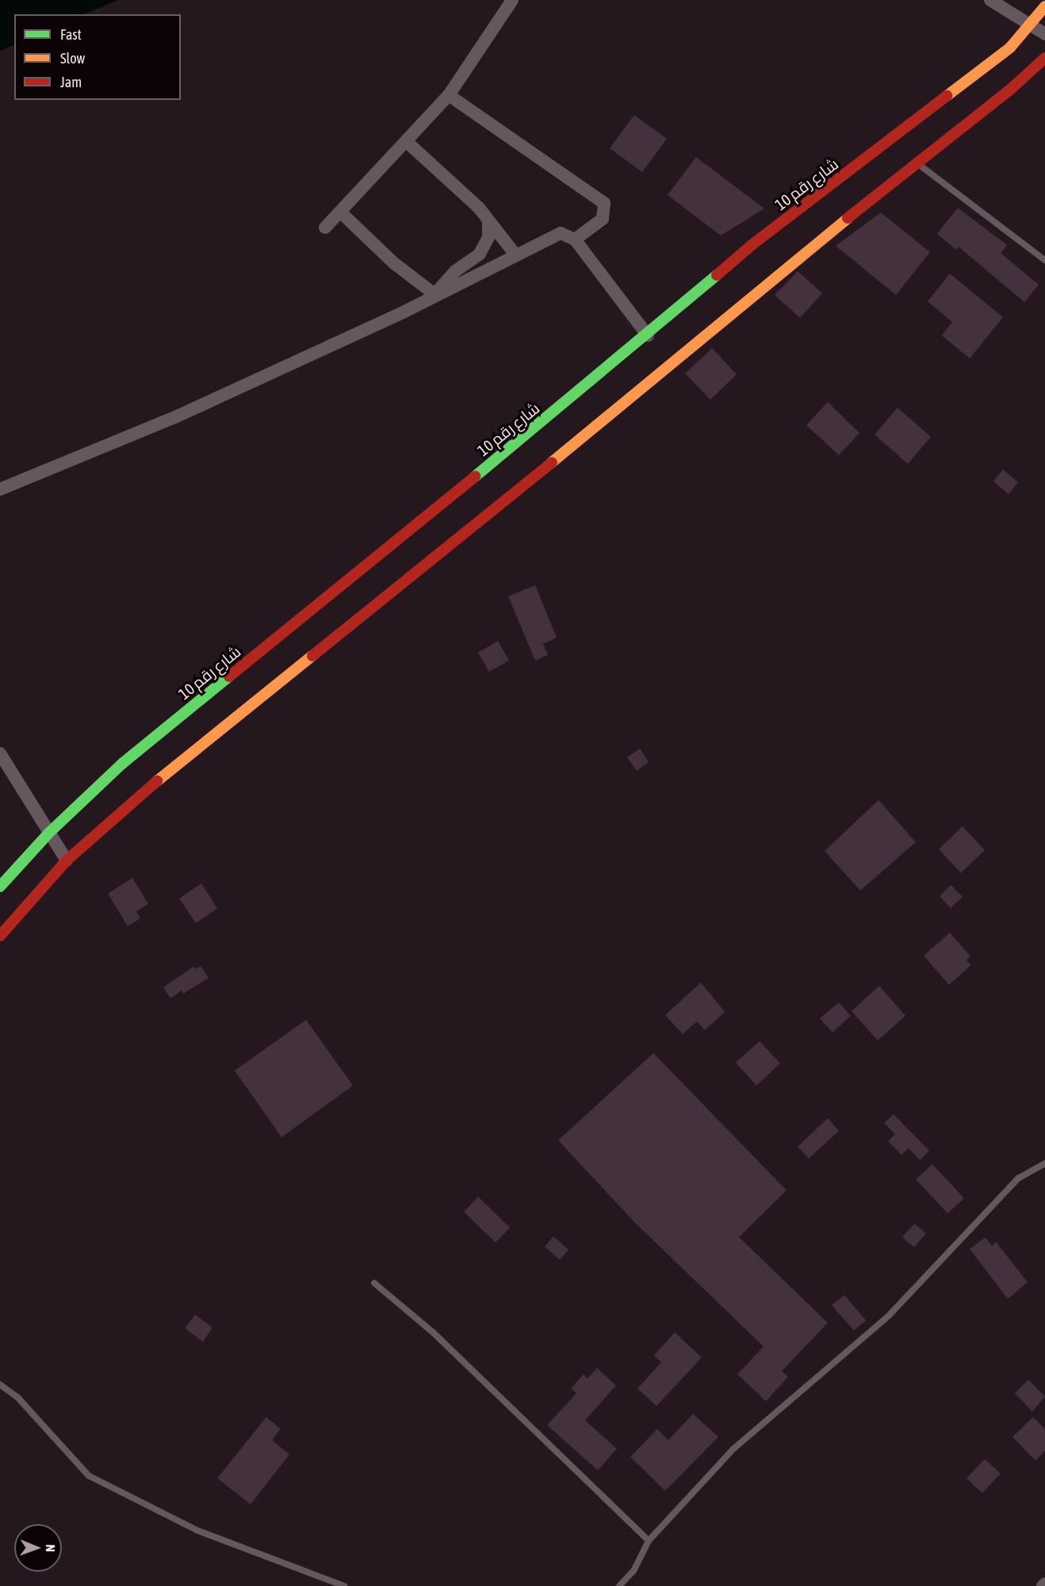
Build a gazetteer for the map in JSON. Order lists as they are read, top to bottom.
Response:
{
  "streets": {
    "main road": ["شارع رقم 10"]
  },
  "legend": ["Fast", "Slow", "Jam"],
  "north": "right"
}
